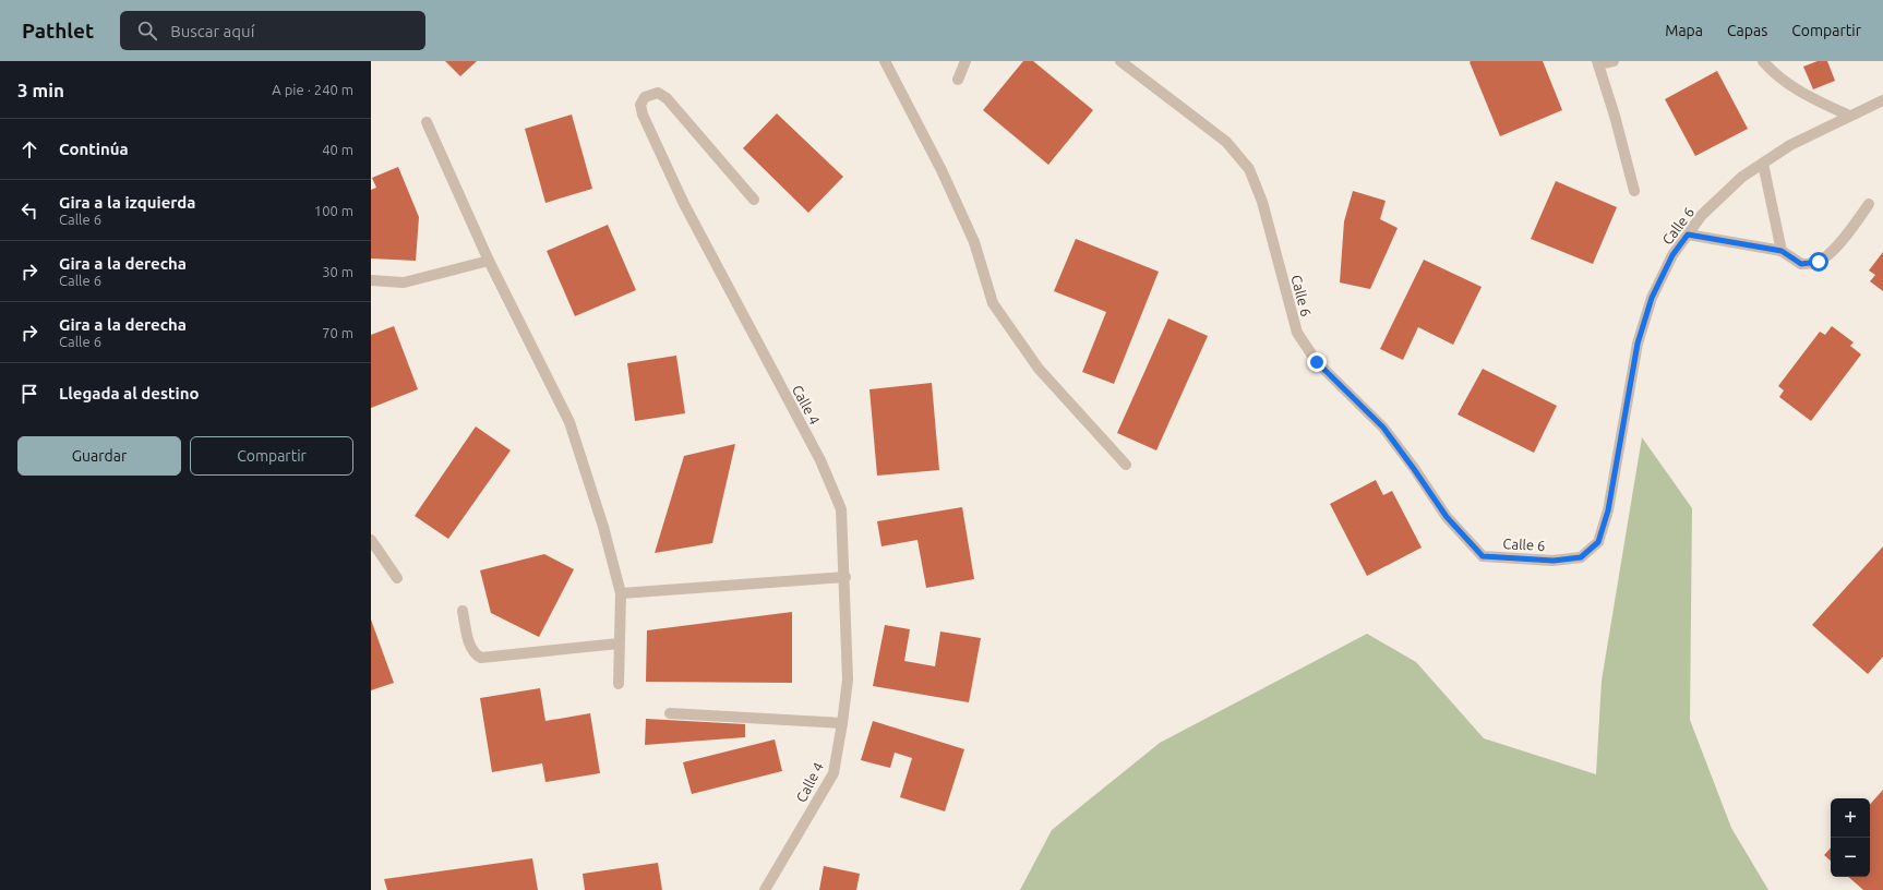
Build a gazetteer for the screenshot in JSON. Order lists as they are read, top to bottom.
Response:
{
  "streets": {
    "street": ["Calle 6", "Calle 4"]
  },
  "page": {
    "header": "Pathlet",
    "search": "Buscar aquí",
    "nav": ["Mapa", "Capas", "Compartir"],
    "heading": ["3 min", "A pie · 240 m"],
    "list": [
      ["Continúa", "40 m"],
      ["Gira a la izquierda", "Calle 6", "100 m"],
      ["Gira a la derecha", "Calle 6", "30 m"],
      ["Gira a la derecha", "Calle 6", "70 m"],
      "Llegada al destino"
    ],
    "buttons": ["Guardar", "Compartir"],
    "map_buttons": ["+", "−"]
  }
}
